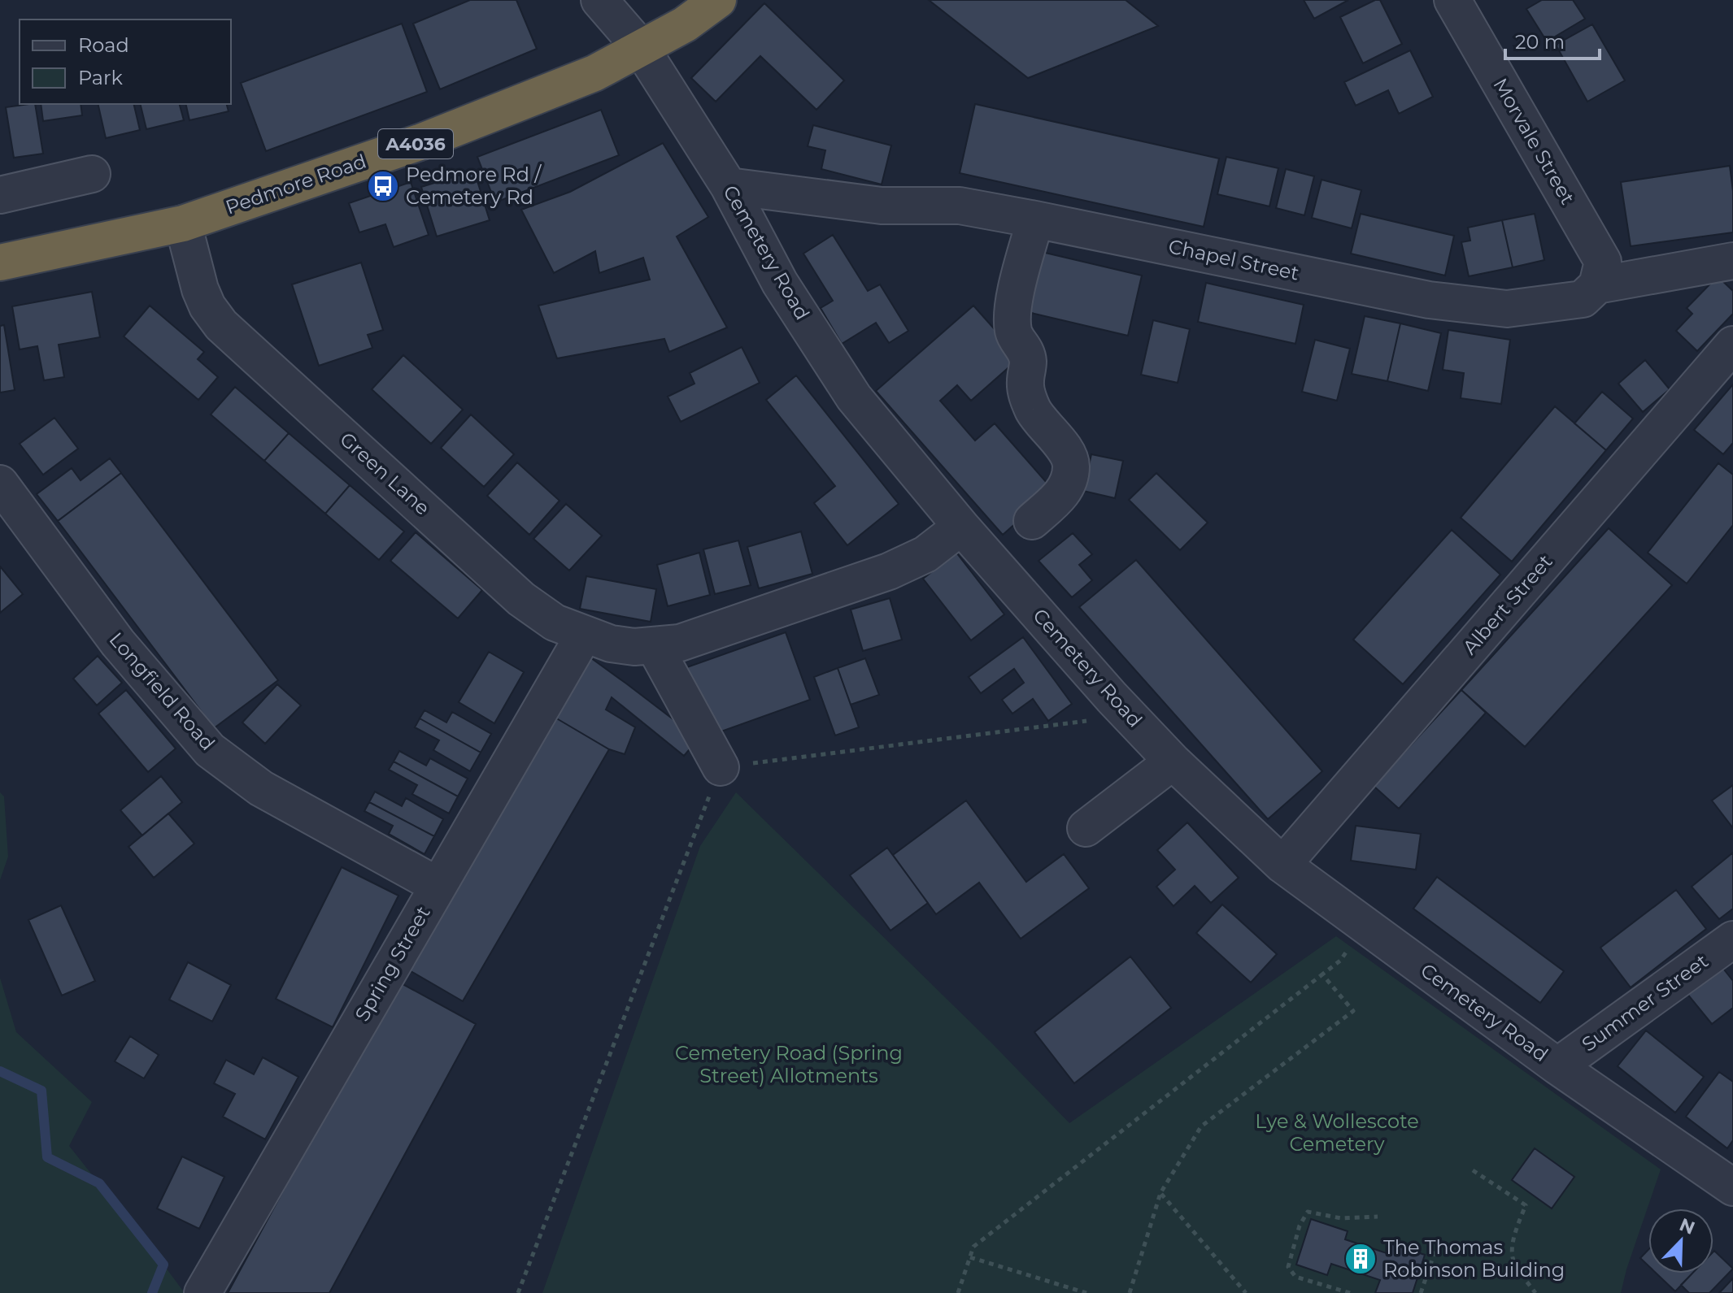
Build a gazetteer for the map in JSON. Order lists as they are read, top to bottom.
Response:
{
  "streets": {
    "highway": ["A4036", "Pedmore Road"],
    "street": [
      "Morvale Street",
      "Cemetery Road",
      "Chapel Street",
      "Green Lane",
      "Albert Street",
      "Longfield Road",
      "Spring Street",
      "Summer Street"
    ]
  },
  "crossings": [
    ["Morvale Street", "Chapel Street"],
    ["Pedmore Road", "Cemetery Road"],
    ["Pedmore Road", "Green Lane"],
    ["Cemetery Road", "Chapel Street"],
    ["Cemetery Road", "Green Lane"],
    ["Cemetery Road", "Albert Street"],
    ["Cemetery Road", "Summer Street"],
    ["Green Lane", "Spring Street"],
    ["Longfield Road", "Spring Street"]
  ],
  "parks": ["Cemetery Road (Spring Street) Allotments", "Lye & Wollescote Cemetery"],
  "places": {
    "bus stop": ["Pedmore Rd / Cemetery Rd"],
    "building": ["The Thomas Robinson Building"]
  },
  "legend": ["Road", "Park"],
  "scale_bar": "20 m",
  "north": "top right"
}
